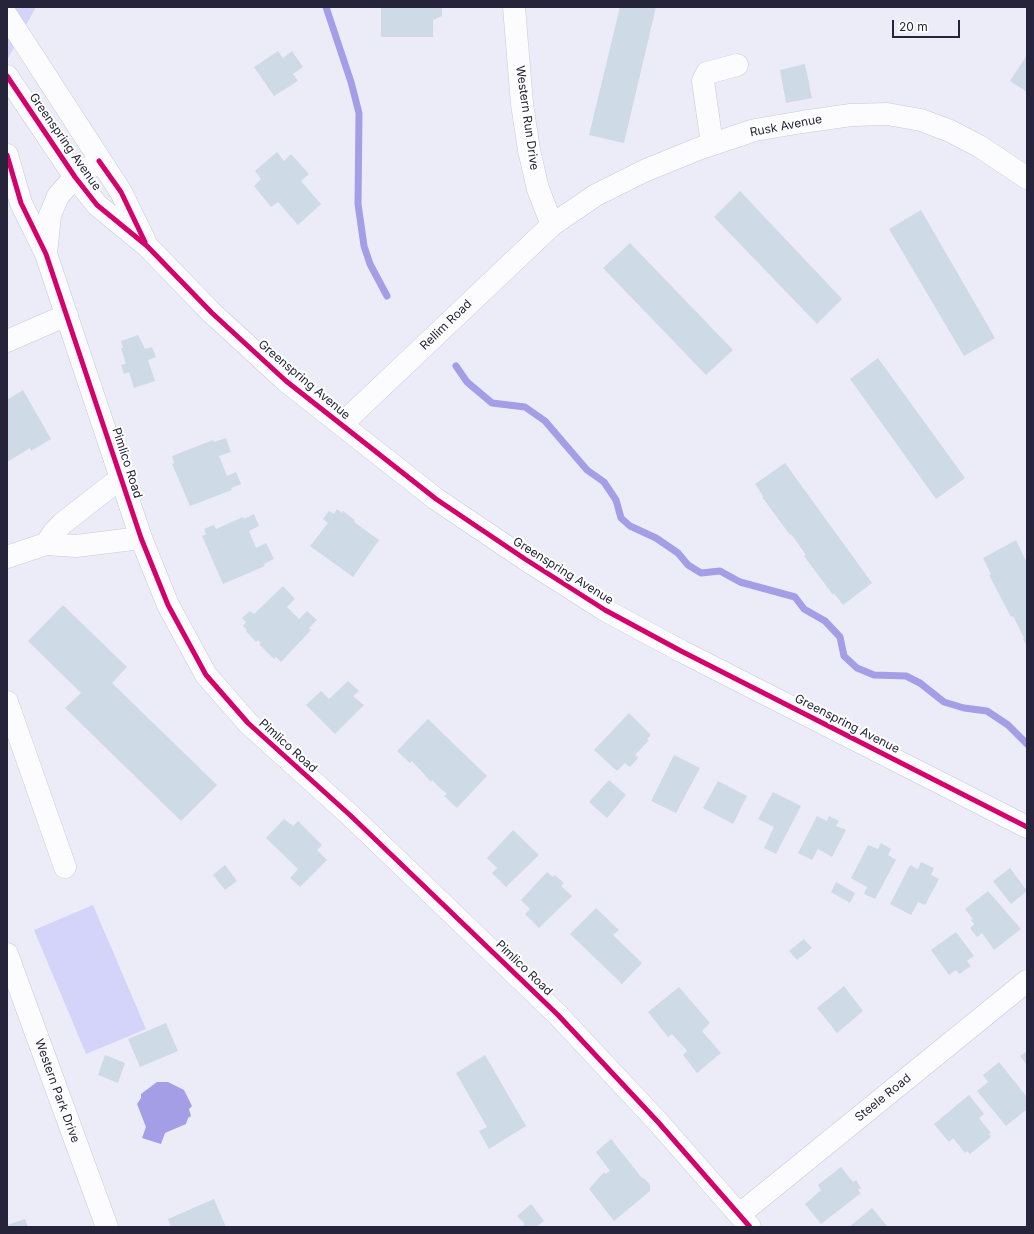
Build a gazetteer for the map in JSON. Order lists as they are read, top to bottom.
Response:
{
  "streets": {
    "street": [
      "Western Run Drive",
      "Rusk Avenue",
      "Greenspring Avenue",
      "Rellim Road",
      "Pimlico Road",
      "Western Park Drive",
      "Steele Road"
    ]
  },
  "crossings": [
    ["Western Run Drive", "Rusk Avenue"],
    ["Western Run Drive", "Rellim Road"],
    ["Rusk Avenue", "Rellim Road"],
    ["Greenspring Avenue", "Rellim Road"],
    ["Greenspring Avenue", "Pimlico Road"],
    ["Pimlico Road", "Steele Road"]
  ],
  "scale_bar": "20 m"
}
